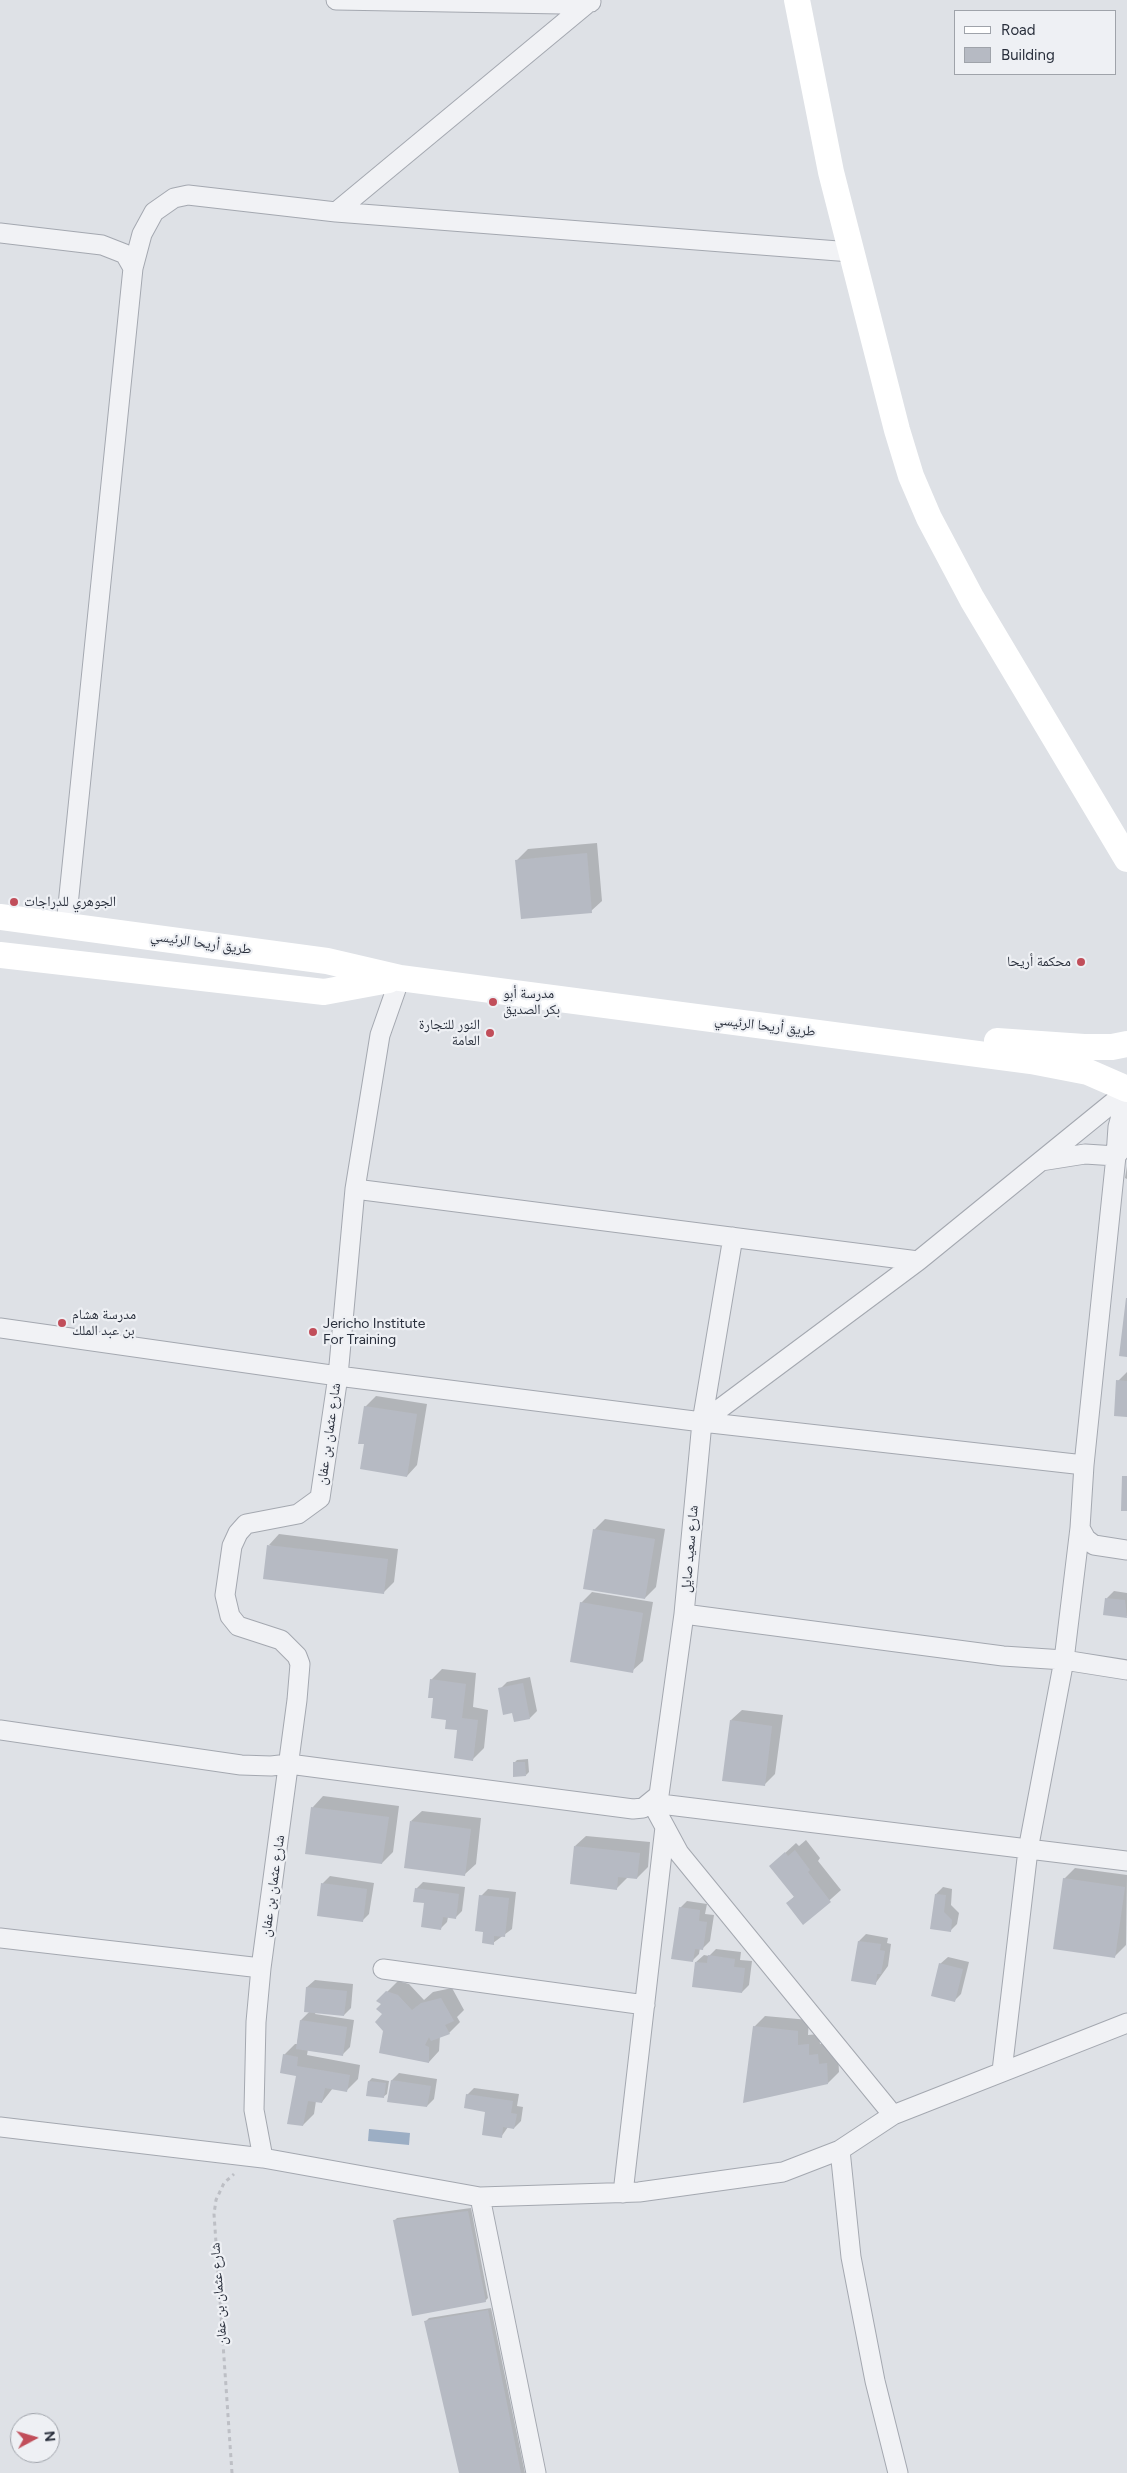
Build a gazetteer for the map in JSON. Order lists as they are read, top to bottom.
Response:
{
  "streets": {
    "main road": ["طريق أريحا الرئيسي"],
    "street": ["شارع عثمان بن عفان", "شارع سعيد صايل"]
  },
  "crossings": [
    ["طريق أريحا الرئيسي", "شارع عثمان بن عفان"]
  ],
  "places": [
    "الجوهري للدراجات",
    "محكمة أريحا",
    "مدرسة أبو بكر الصديق",
    "النور للتجارة العامة",
    "مدرسة هشام بن عبد الملك",
    "Jericho Institute For Training"
  ],
  "legend": ["Road", "Building"],
  "north": "right"
}
